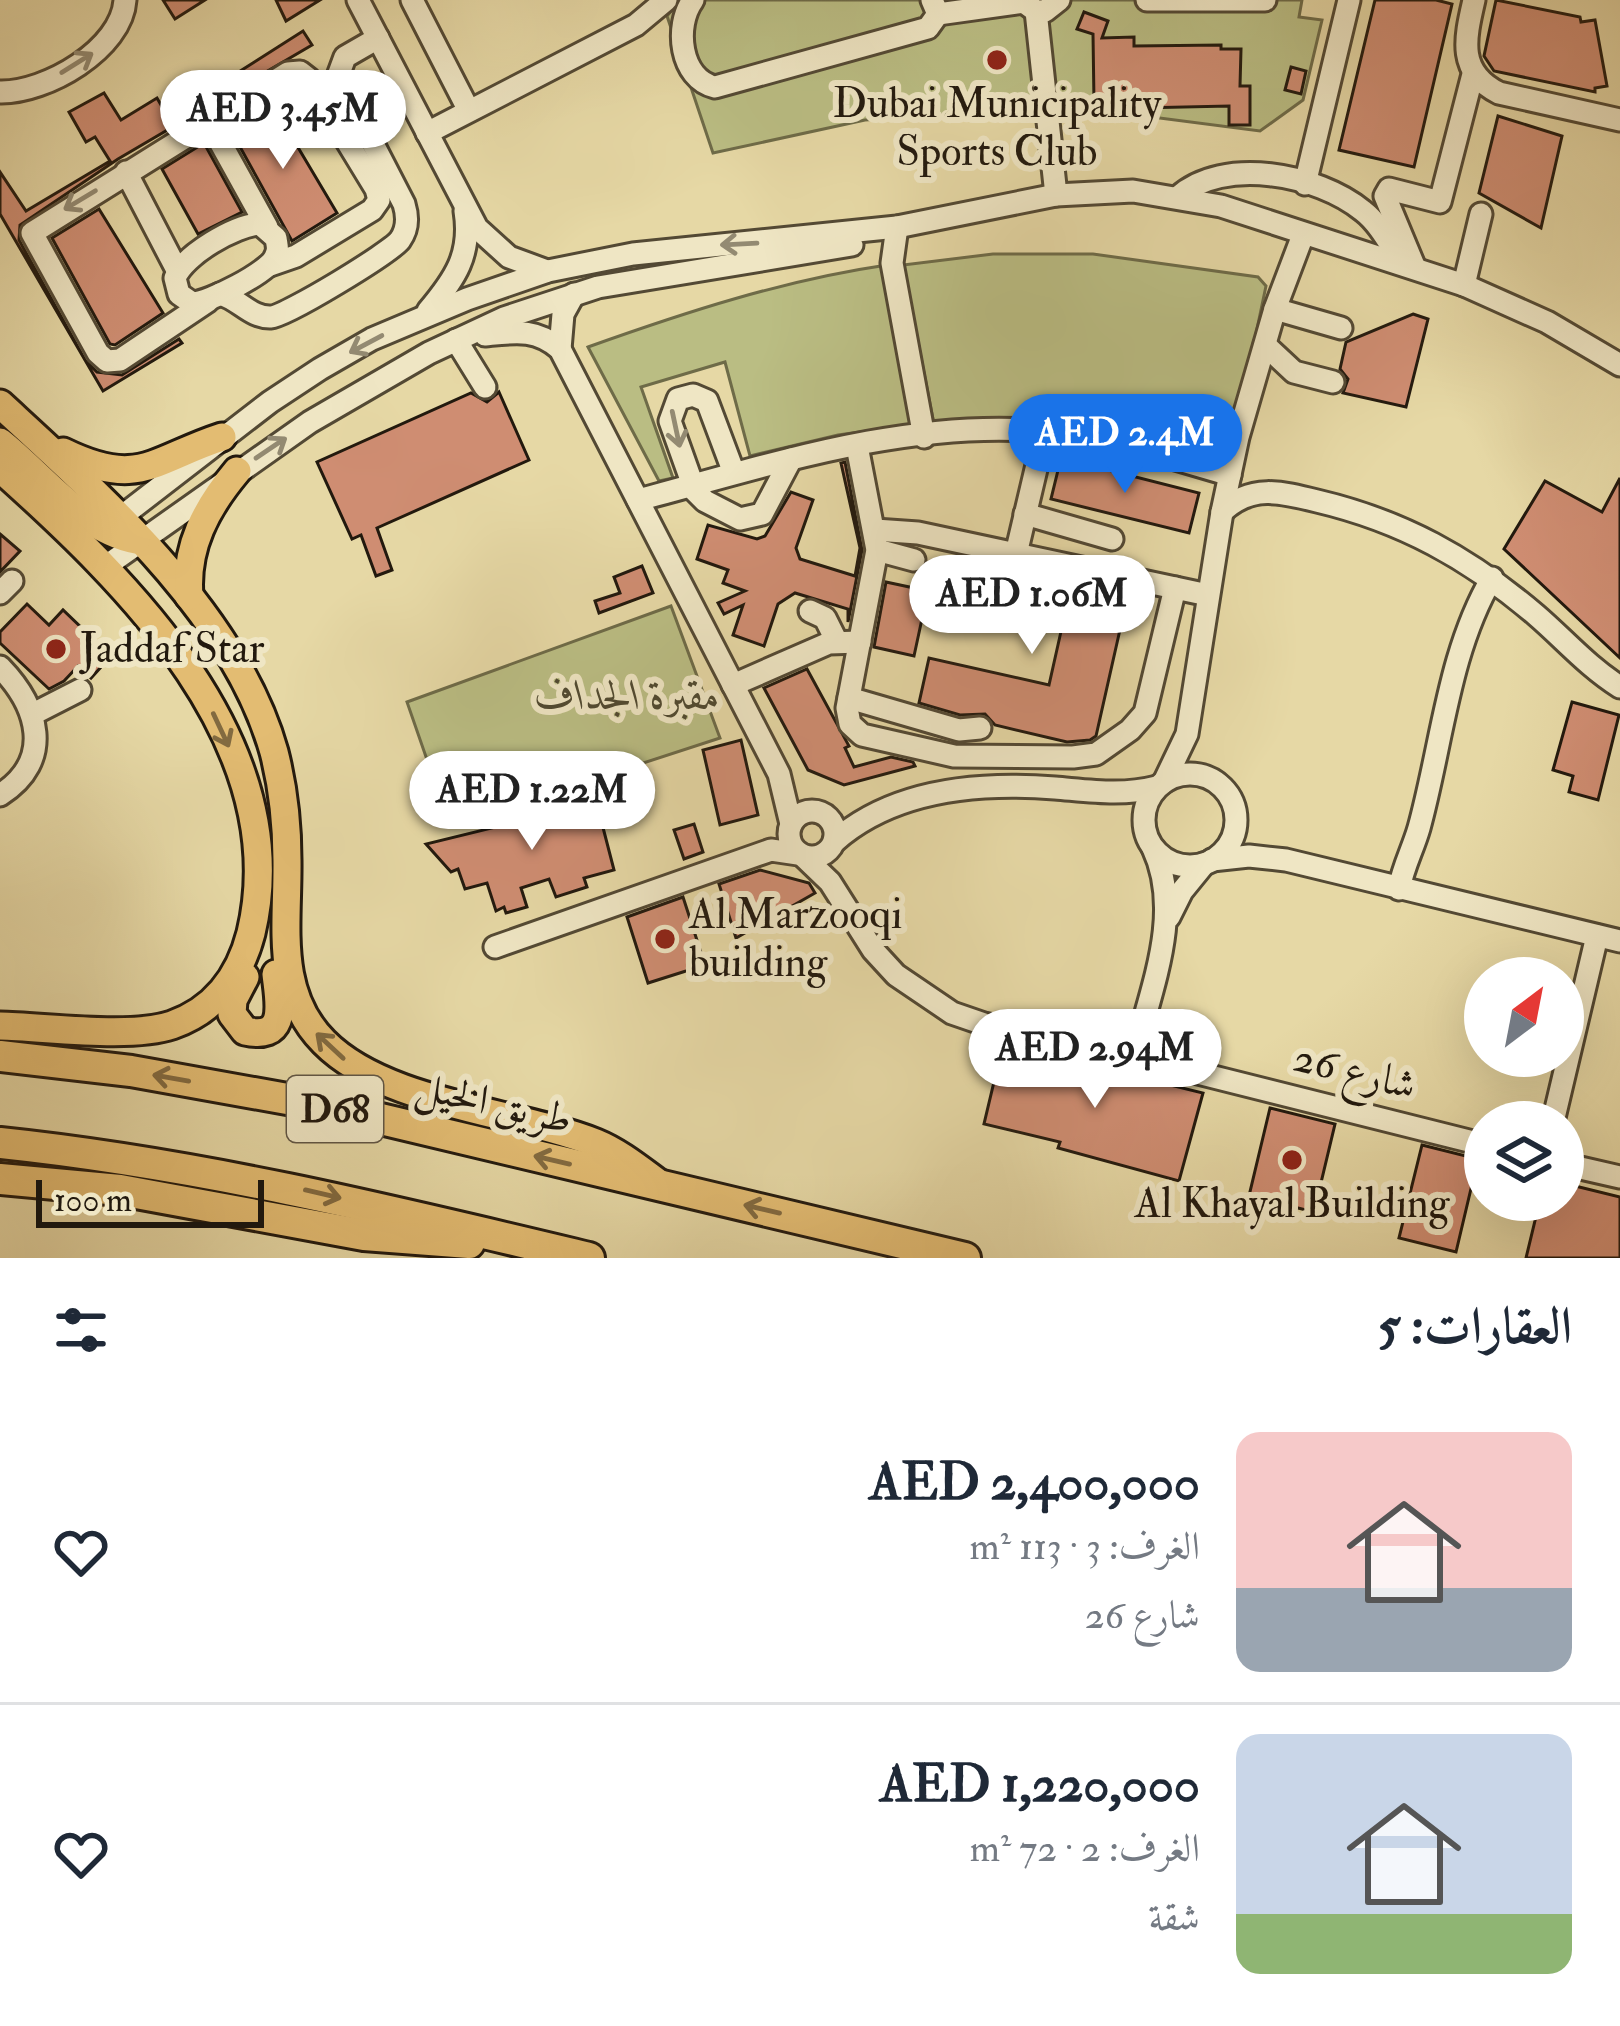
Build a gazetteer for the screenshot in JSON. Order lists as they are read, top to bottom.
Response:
{
  "streets": {
    "highway": ["طريق الخيل", "D68"],
    "street": ["شارع 26"]
  },
  "parks": ["مقبرة الجداف"],
  "places": [
    "Dubai Municipality Sports Club",
    "Jaddaf Star",
    "Al Marzooqi building",
    "Al Khayal Building"
  ],
  "scale_bar": "100 m",
  "north": "top right",
  "page": {
    "price": [
      "AED 3.45M",
      "AED 2.4M",
      "AED 1.06M",
      "AED 1.22M",
      "AED 2.94M"
    ],
    "scale": "100 m",
    "heading": "العقارات: 5",
    "list": [
      {
        "name": "AED 2,400,000",
        "note": "الغرف: 3 · 113 m² · شارع 26"
      },
      {
        "name": "AED 1,220,000",
        "note": "الغرف: 2 · 72 m² · شقة"
      }
    ]
  }
}
